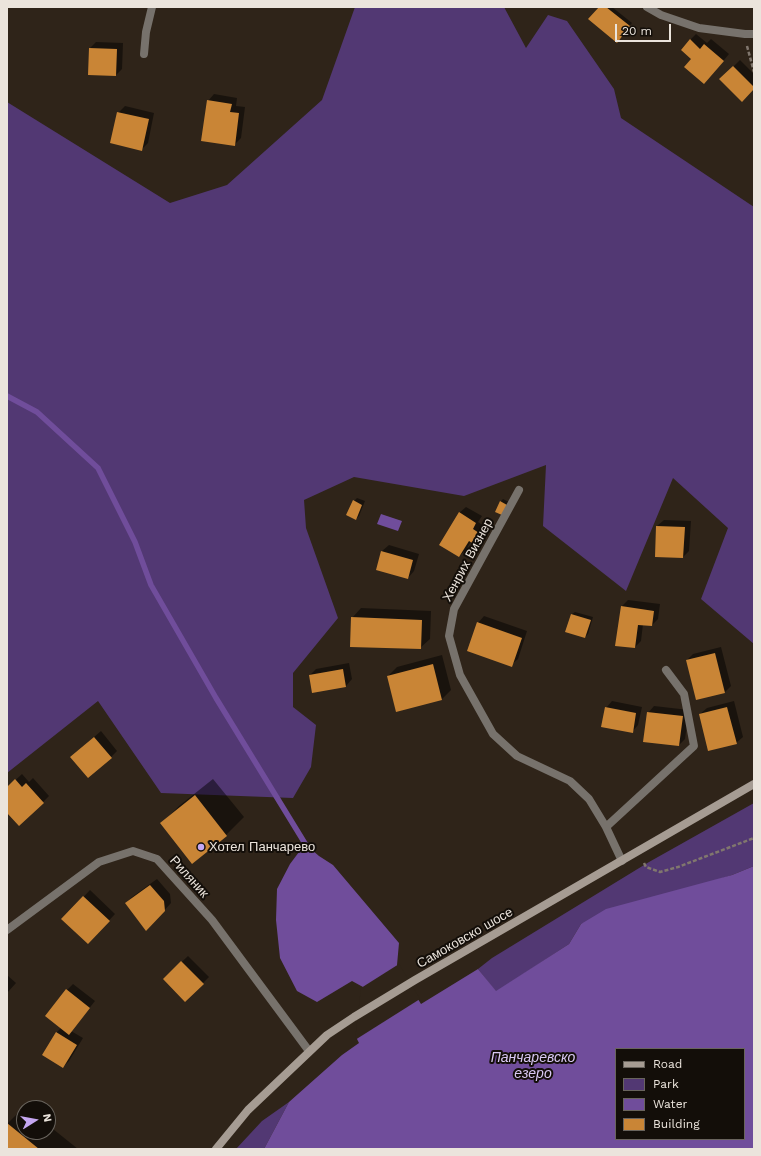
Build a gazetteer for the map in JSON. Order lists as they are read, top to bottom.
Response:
{
  "streets": {
    "main road": ["Самоковско шосе"],
    "street": ["Хенрих Визнер", "Риляник"]
  },
  "crossings": [
    ["Хенрих Визнер", "Самоковско шосе"],
    ["Риляник", "Самоковско шосе"]
  ],
  "water": ["Панчаревско езеро"],
  "places": ["Хотел Панчарево"],
  "legend": [
    "Road",
    "Park",
    "Water",
    "Building"
  ],
  "scale_bar": "20 m",
  "north": "right"
}
